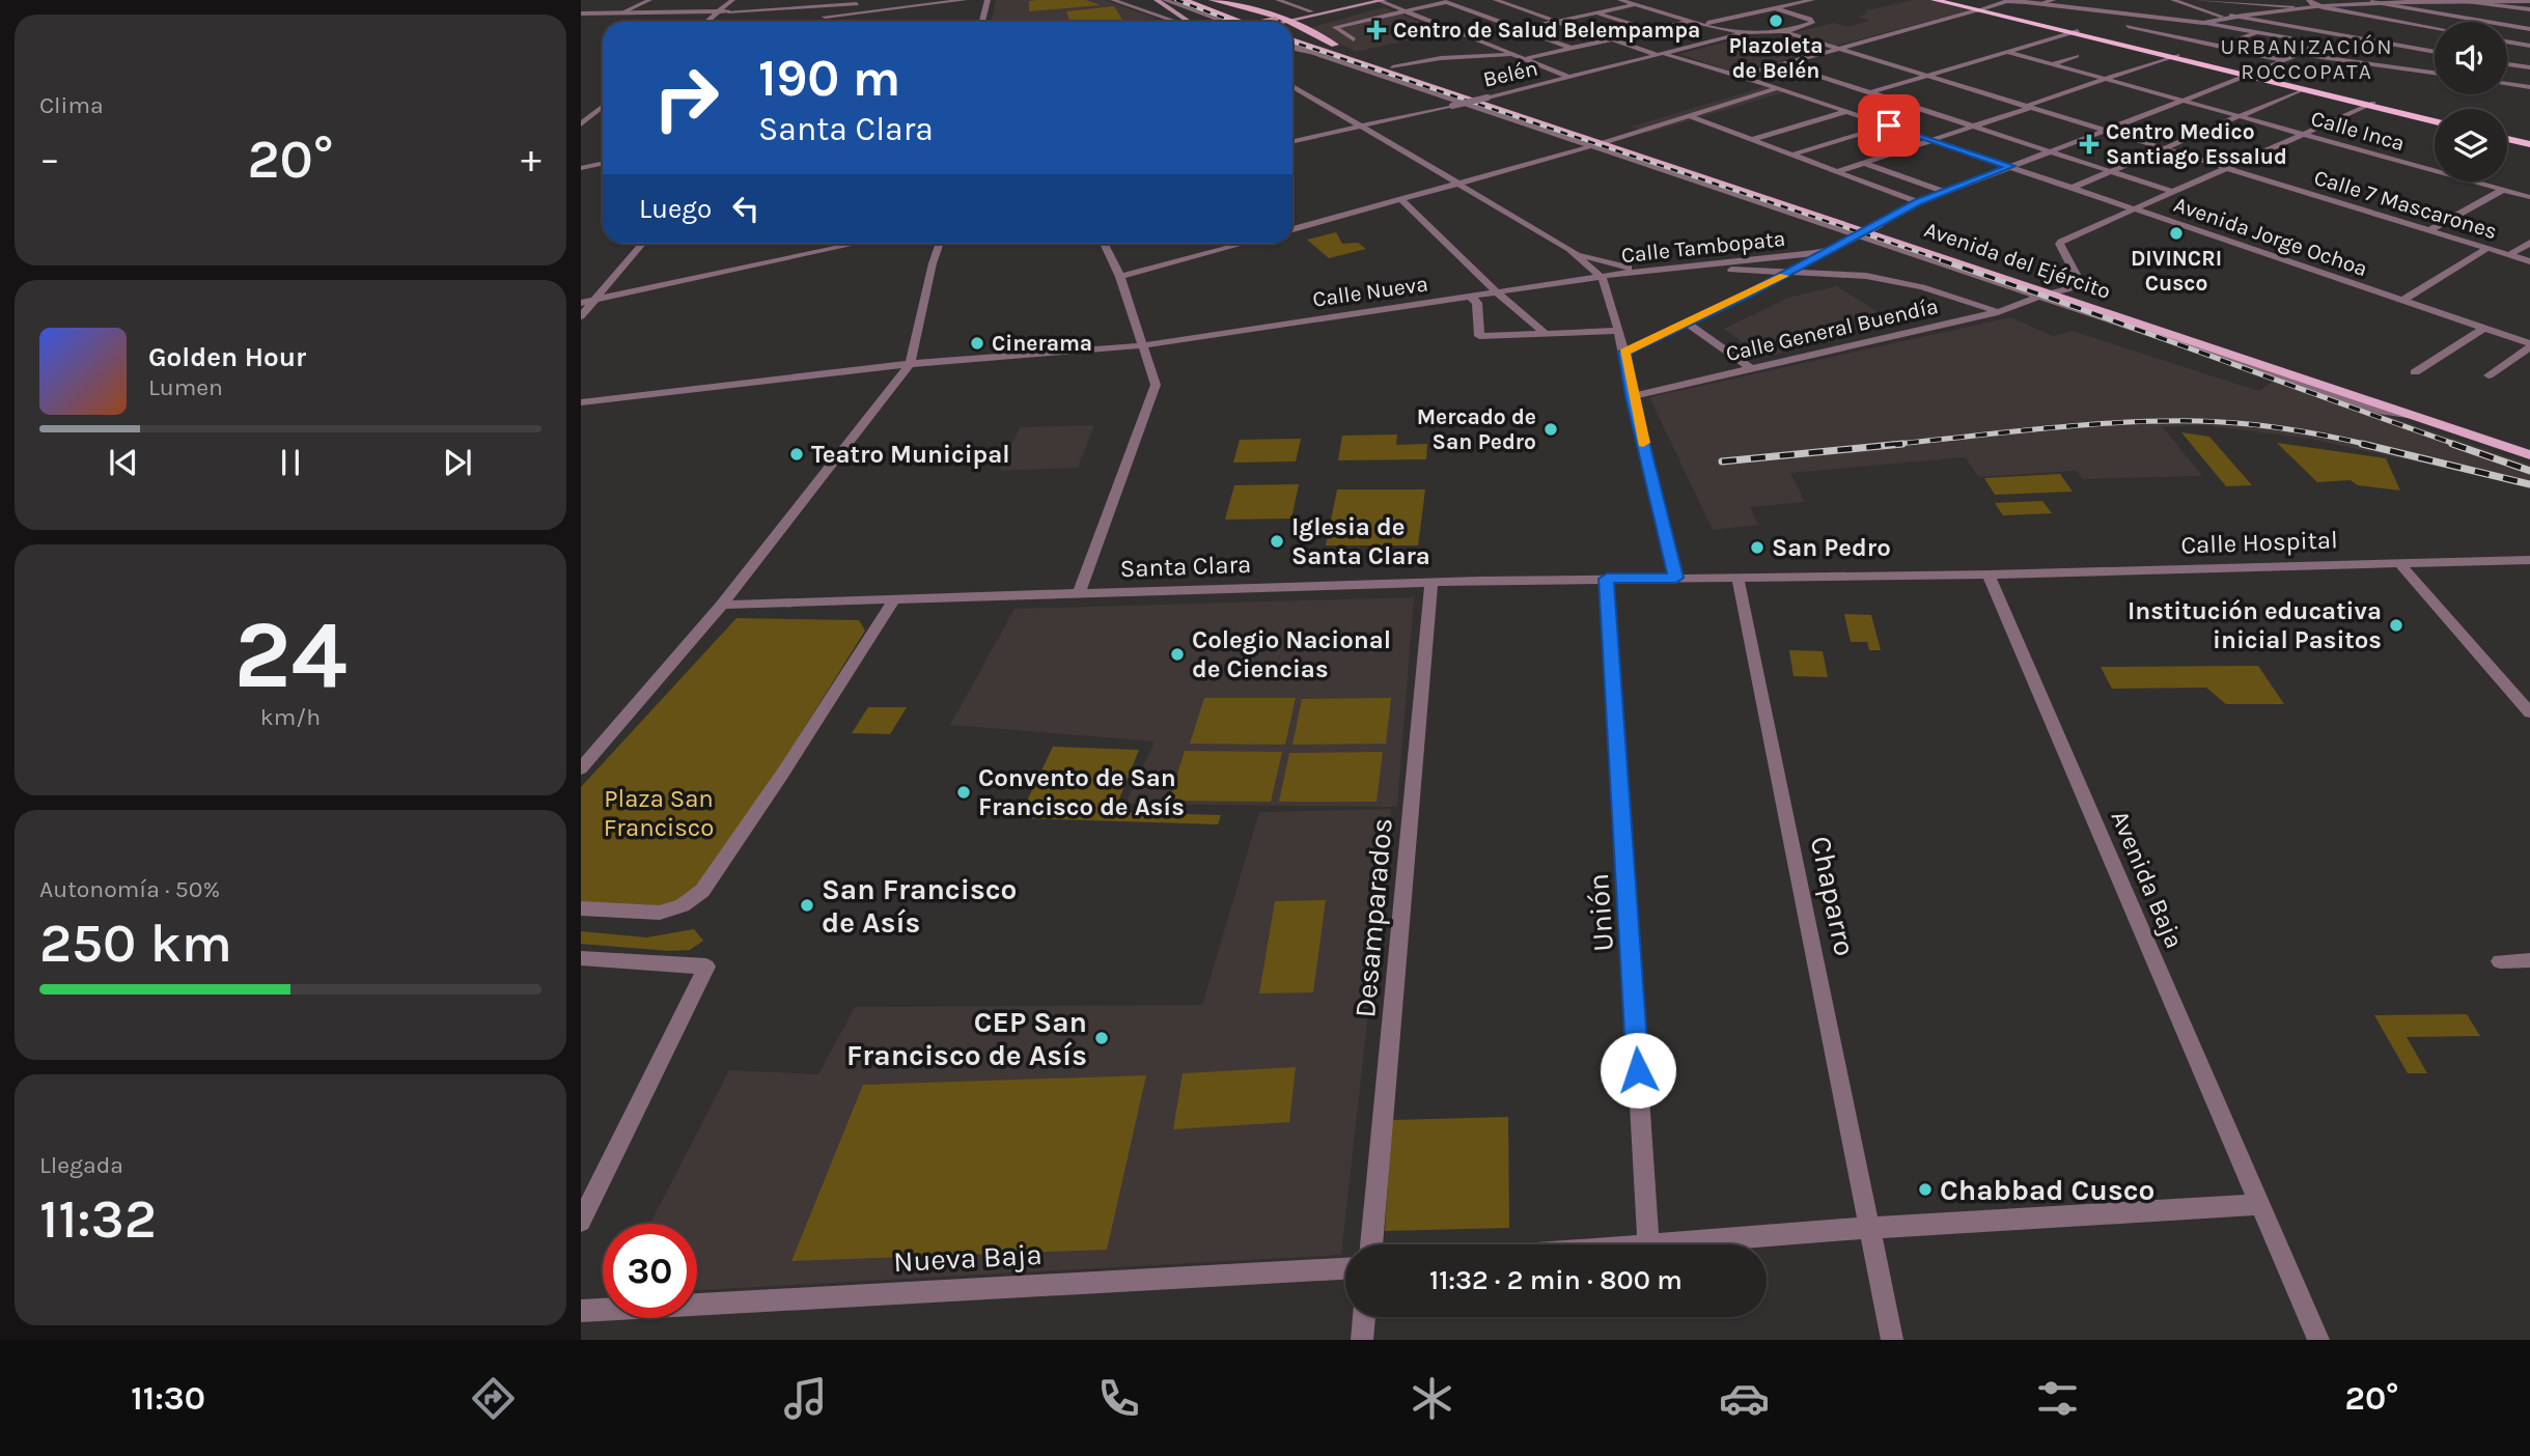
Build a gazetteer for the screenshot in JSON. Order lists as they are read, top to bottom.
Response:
{
  "streets": {
    "main road": ["Avenida del Ejército"],
    "street": [
      "Belén",
      "Calle Inca",
      "Calle 7 Mascarones",
      "Avenida Jorge Ochoa",
      "Calle Tambopata",
      "Calle Nueva",
      "Calle General Buendía",
      "Calle Hospital",
      "Santa Clara",
      "Avenida Baja",
      "Chaparro",
      "Unión",
      "Desamparados",
      "Nueva Baja"
    ]
  },
  "crossings": [
    ["Belén", "Avenida Jorge Ochoa"],
    ["Calle 7 Mascarones", "Calle Tambopata"],
    ["Avenida Jorge Ochoa", "Calle Tambopata"],
    ["Calle Tambopata", "Calle Nueva"],
    ["Avenida del Ejército", "Calle General Buendía"],
    ["Calle Hospital", "Avenida Baja"],
    ["Santa Clara", "Chaparro"],
    ["Santa Clara", "Unión"],
    ["Santa Clara", "Desamparados"]
  ],
  "districts": ["URBANIZACIÓN ROCCOPATA"],
  "parks": ["Plaza San Francisco"],
  "places": {
    "other": [
      "Plazoleta de Belén",
      "DIVINCRI Cusco",
      "Cinerama",
      "Mercado de San Pedro",
      "Teatro Municipal",
      "Iglesia de Santa Clara",
      "San Pedro",
      "Institución educativa inicial Pasitos",
      "Colegio Nacional de Ciencias",
      "Convento de San Francisco de Asís",
      "San Francisco de Asís",
      "CEP San Francisco de Asís",
      "Chabbad Cusco"
    ],
    "health": ["Centro de Salud Belempampa", "Centro Medico Santiago Essalud"]
  },
  "page": {
    "tile": [
      "Clima",
      ["24", "km/h"],
      ["Autonomía · 50%", "250 km"],
      ["Llegada", "11:32"]
    ],
    "turn": ["190 m", "Santa Clara"],
    "heat": ["−", "20°", "+"],
    "then": "Luego",
    "song": ["Golden Hour", "Lumen"],
    "limit": "30",
    "trip": "11:32 · 2 min · 800 m",
    "tabs": ["11:30", "20°"]
  }
}
